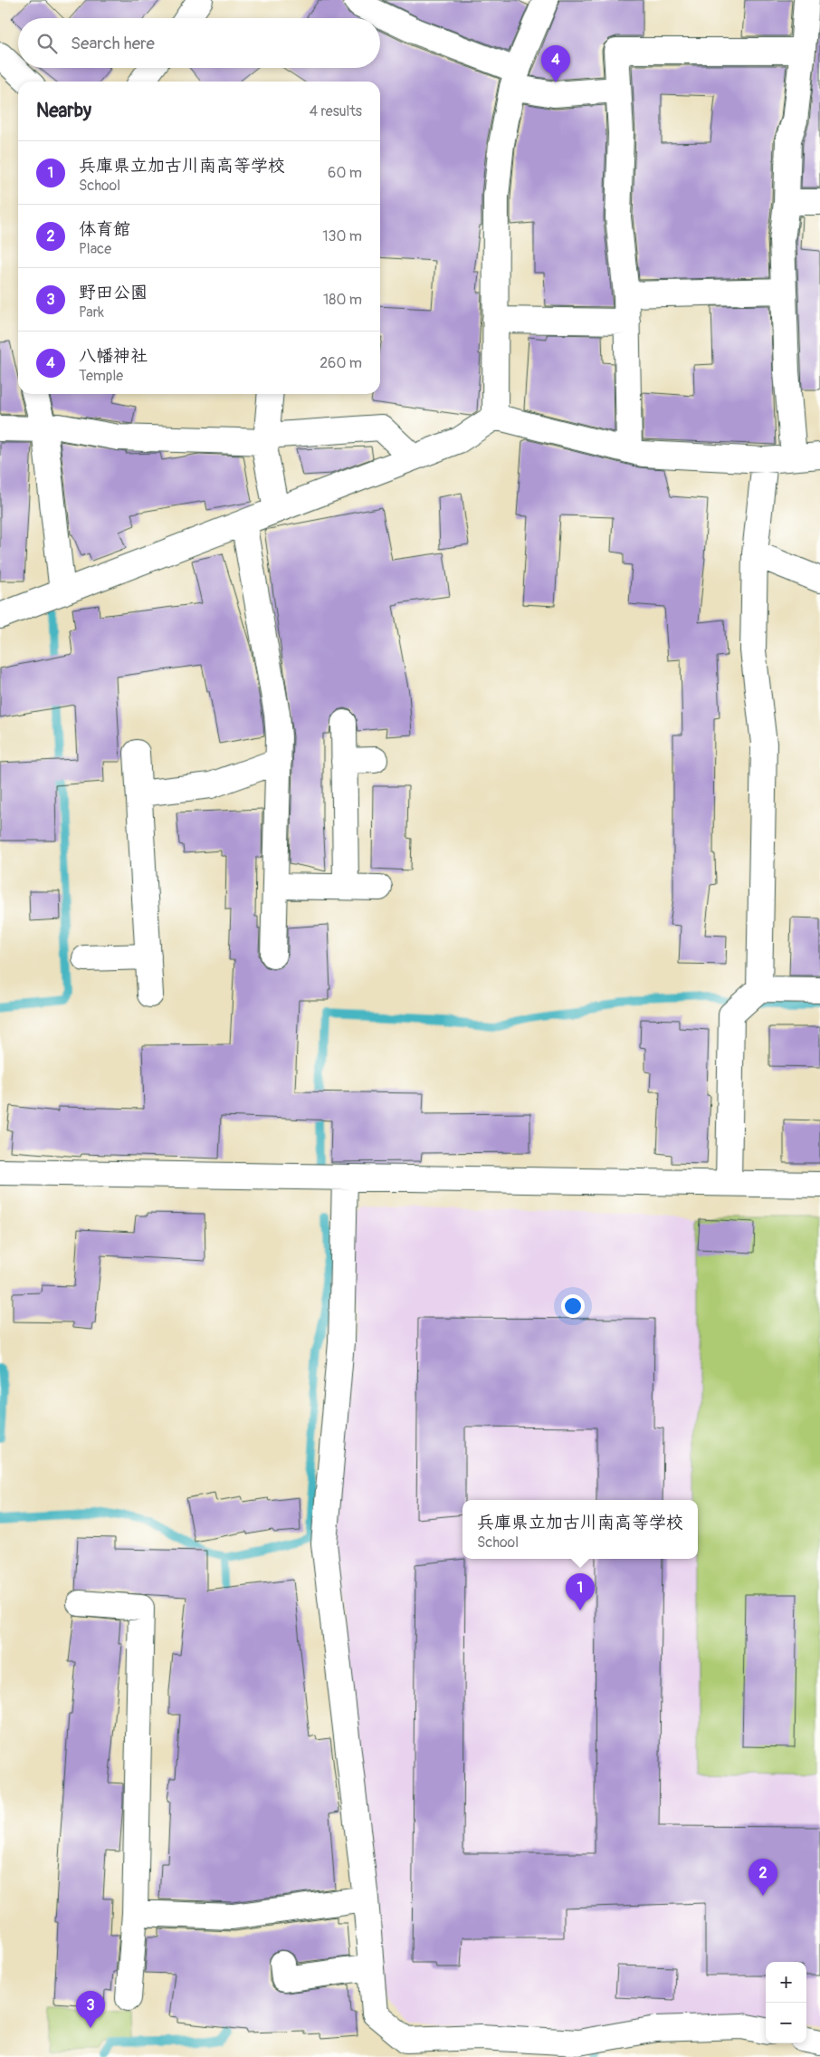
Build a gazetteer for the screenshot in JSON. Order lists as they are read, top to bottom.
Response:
{
  "page": {
    "search": "Search here",
    "pins": [
      "4",
      "1",
      "2",
      "3"
    ],
    "heading": ["Nearby", "4 results"],
    "list": [
      {
        "mark": "1",
        "name": "兵庫県立加古川南高等学校",
        "note": "School",
        "value": "60 m"
      },
      {
        "mark": "2",
        "name": "体育館",
        "note": "Place",
        "value": "130 m"
      },
      {
        "mark": "3",
        "name": "野田公園",
        "note": "Park",
        "value": "180 m"
      },
      {
        "mark": "4",
        "name": "八幡神社",
        "note": "Temple",
        "value": "260 m"
      }
    ],
    "popup": ["兵庫県立加古川南高等学校", "School"],
    "map_buttons": ["+", "−"]
  }
}
